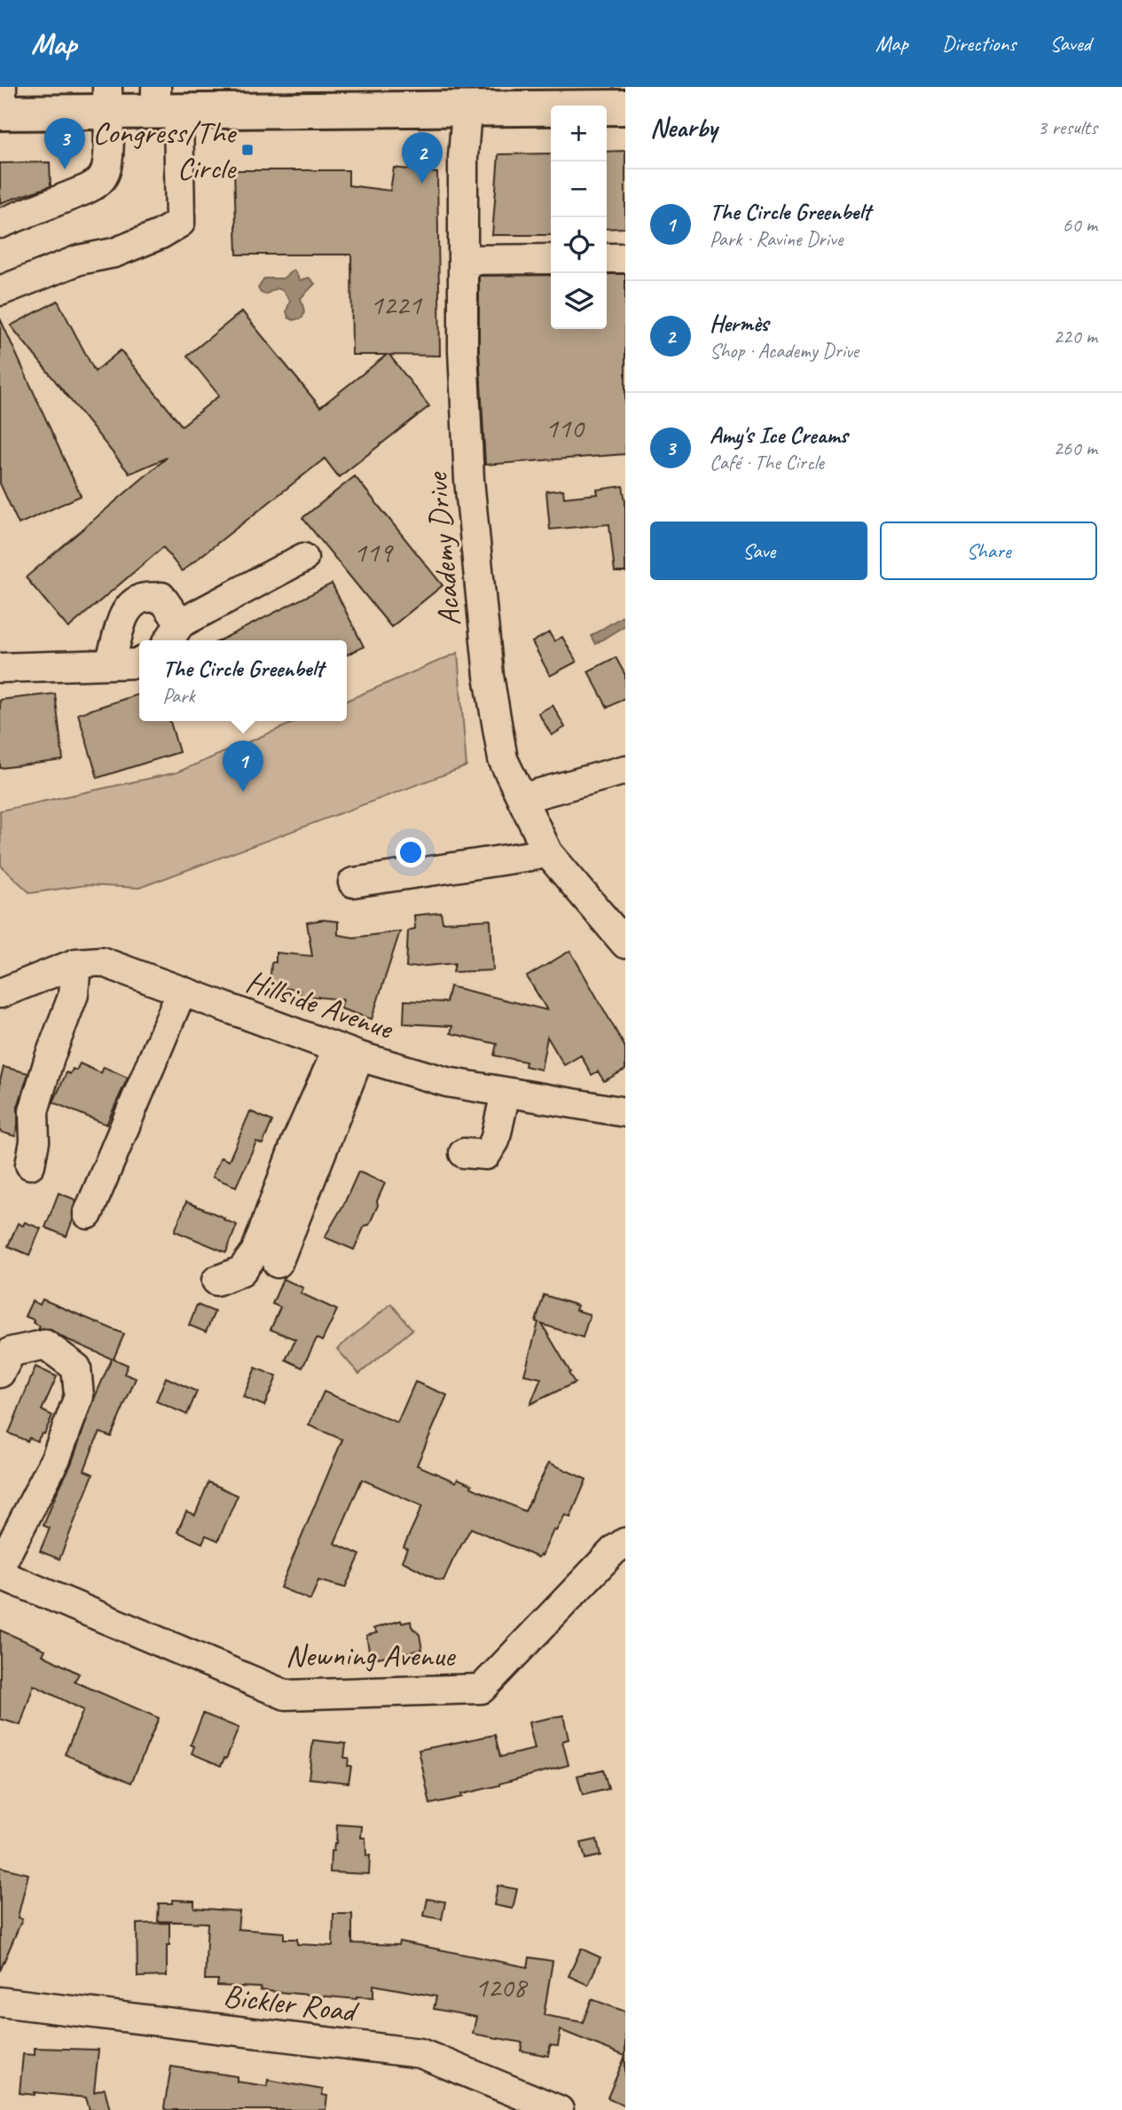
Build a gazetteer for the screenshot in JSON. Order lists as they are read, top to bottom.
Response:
{
  "streets": {
    "street": [
      "Academy Drive",
      "Hillside Avenue",
      "Newning Avenue",
      "Bickler Road"
    ]
  },
  "places": {
    "transit": ["Congress/The Circle"]
  },
  "house_numbers": [
    "1221",
    "110",
    "119",
    "1208"
  ],
  "page": {
    "header": "Map",
    "nav": ["Map", "Directions", "Saved"],
    "heading": ["Nearby", "3 results"],
    "map_buttons": ["+", "−"],
    "pins": ["3", "2", "1"],
    "list": [
      {
        "mark": "1",
        "name": "The Circle Greenbelt",
        "note": "Park · Ravine Drive",
        "value": "60 m"
      },
      {
        "mark": "2",
        "name": "Hermès",
        "note": "Shop · Academy Drive",
        "value": "220 m"
      },
      {
        "mark": "3",
        "name": "Amy's Ice Creams",
        "note": "Café · The Circle",
        "value": "260 m"
      }
    ],
    "buttons": ["Save", "Share"],
    "popup": ["The Circle Greenbelt", "Park"]
  }
}
